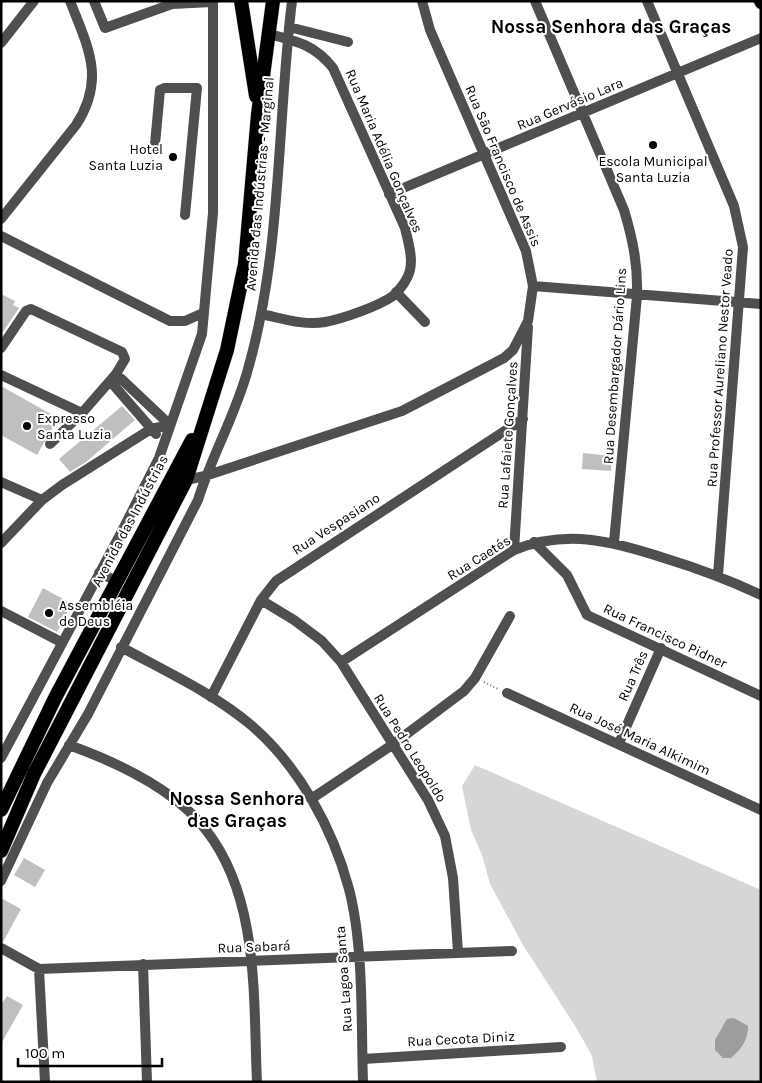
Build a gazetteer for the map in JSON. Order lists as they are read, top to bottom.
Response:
{
  "streets": {
    "highway": ["Avenida das Indústrias"],
    "street": [
      "Rua Gervásio Lara",
      "Rua Maria Adélia Gonçalves",
      "Rua São Francisco de Assis",
      "Avenida das Indústrias - Marginal",
      "Rua Desembargador Dário Lins",
      "Rua Professor Aureliano Nestor Veado",
      "Rua Lafaiete Gonçalves",
      "Rua Vespasiano",
      "Rua Caetés",
      "Rua Francisco Pidner",
      "Rua Três",
      "Rua José Maria Alkimim",
      "Rua Pedro Leopoldo",
      "Rua Sabará",
      "Rua Lagoa Santa",
      "Rua Cecota Diniz"
    ]
  },
  "crossings": [
    ["Rua Gervásio Lara", "Rua Maria Adélia Gonçalves"],
    ["Rua Gervásio Lara", "Rua São Francisco de Assis"],
    ["Rua Gervásio Lara", "Rua Desembargador Dário Lins"],
    ["Rua Gervásio Lara", "Rua Professor Aureliano Nestor Veado"],
    ["Rua Maria Adélia Gonçalves", "Avenida das Indústrias - Marginal"],
    ["Rua Maria Adélia Gonçalves", "Avenida das Indústrias"],
    ["Rua São Francisco de Assis", "Avenida das Indústrias - Marginal"],
    ["Rua São Francisco de Assis", "Rua Lafaiete Gonçalves"],
    ["Rua São Francisco de Assis", "Avenida das Indústrias"],
    ["Avenida das Indústrias - Marginal", "Rua Lagoa Santa"],
    ["Rua Desembargador Dário Lins", "Rua Caetés"],
    ["Rua Professor Aureliano Nestor Veado", "Rua Caetés"],
    ["Rua Lafaiete Gonçalves", "Rua Vespasiano"],
    ["Rua Lafaiete Gonçalves", "Rua Caetés"],
    ["Rua Vespasiano", "Rua Pedro Leopoldo"],
    ["Rua Vespasiano", "Rua Lagoa Santa"],
    ["Rua Caetés", "Rua Francisco Pidner"],
    ["Rua Caetés", "Rua Pedro Leopoldo"],
    ["Rua Francisco Pidner", "Rua Três"],
    ["Rua Três", "Rua José Maria Alkimim"],
    ["Rua Pedro Leopoldo", "Rua Sabará"],
    ["Rua Sabará", "Rua Lagoa Santa"],
    ["Rua Lagoa Santa", "Rua Cecota Diniz"]
  ],
  "districts": ["Nossa Senhora das Graças", "Nossa Senhora das Graças"],
  "places": [
    "Escola Municipal Santa Luzia",
    "Hotel Santa Luzia",
    "Expresso Santa Luzia",
    "Assembléia de Deus"
  ],
  "scale_bar": "100 m"
}
